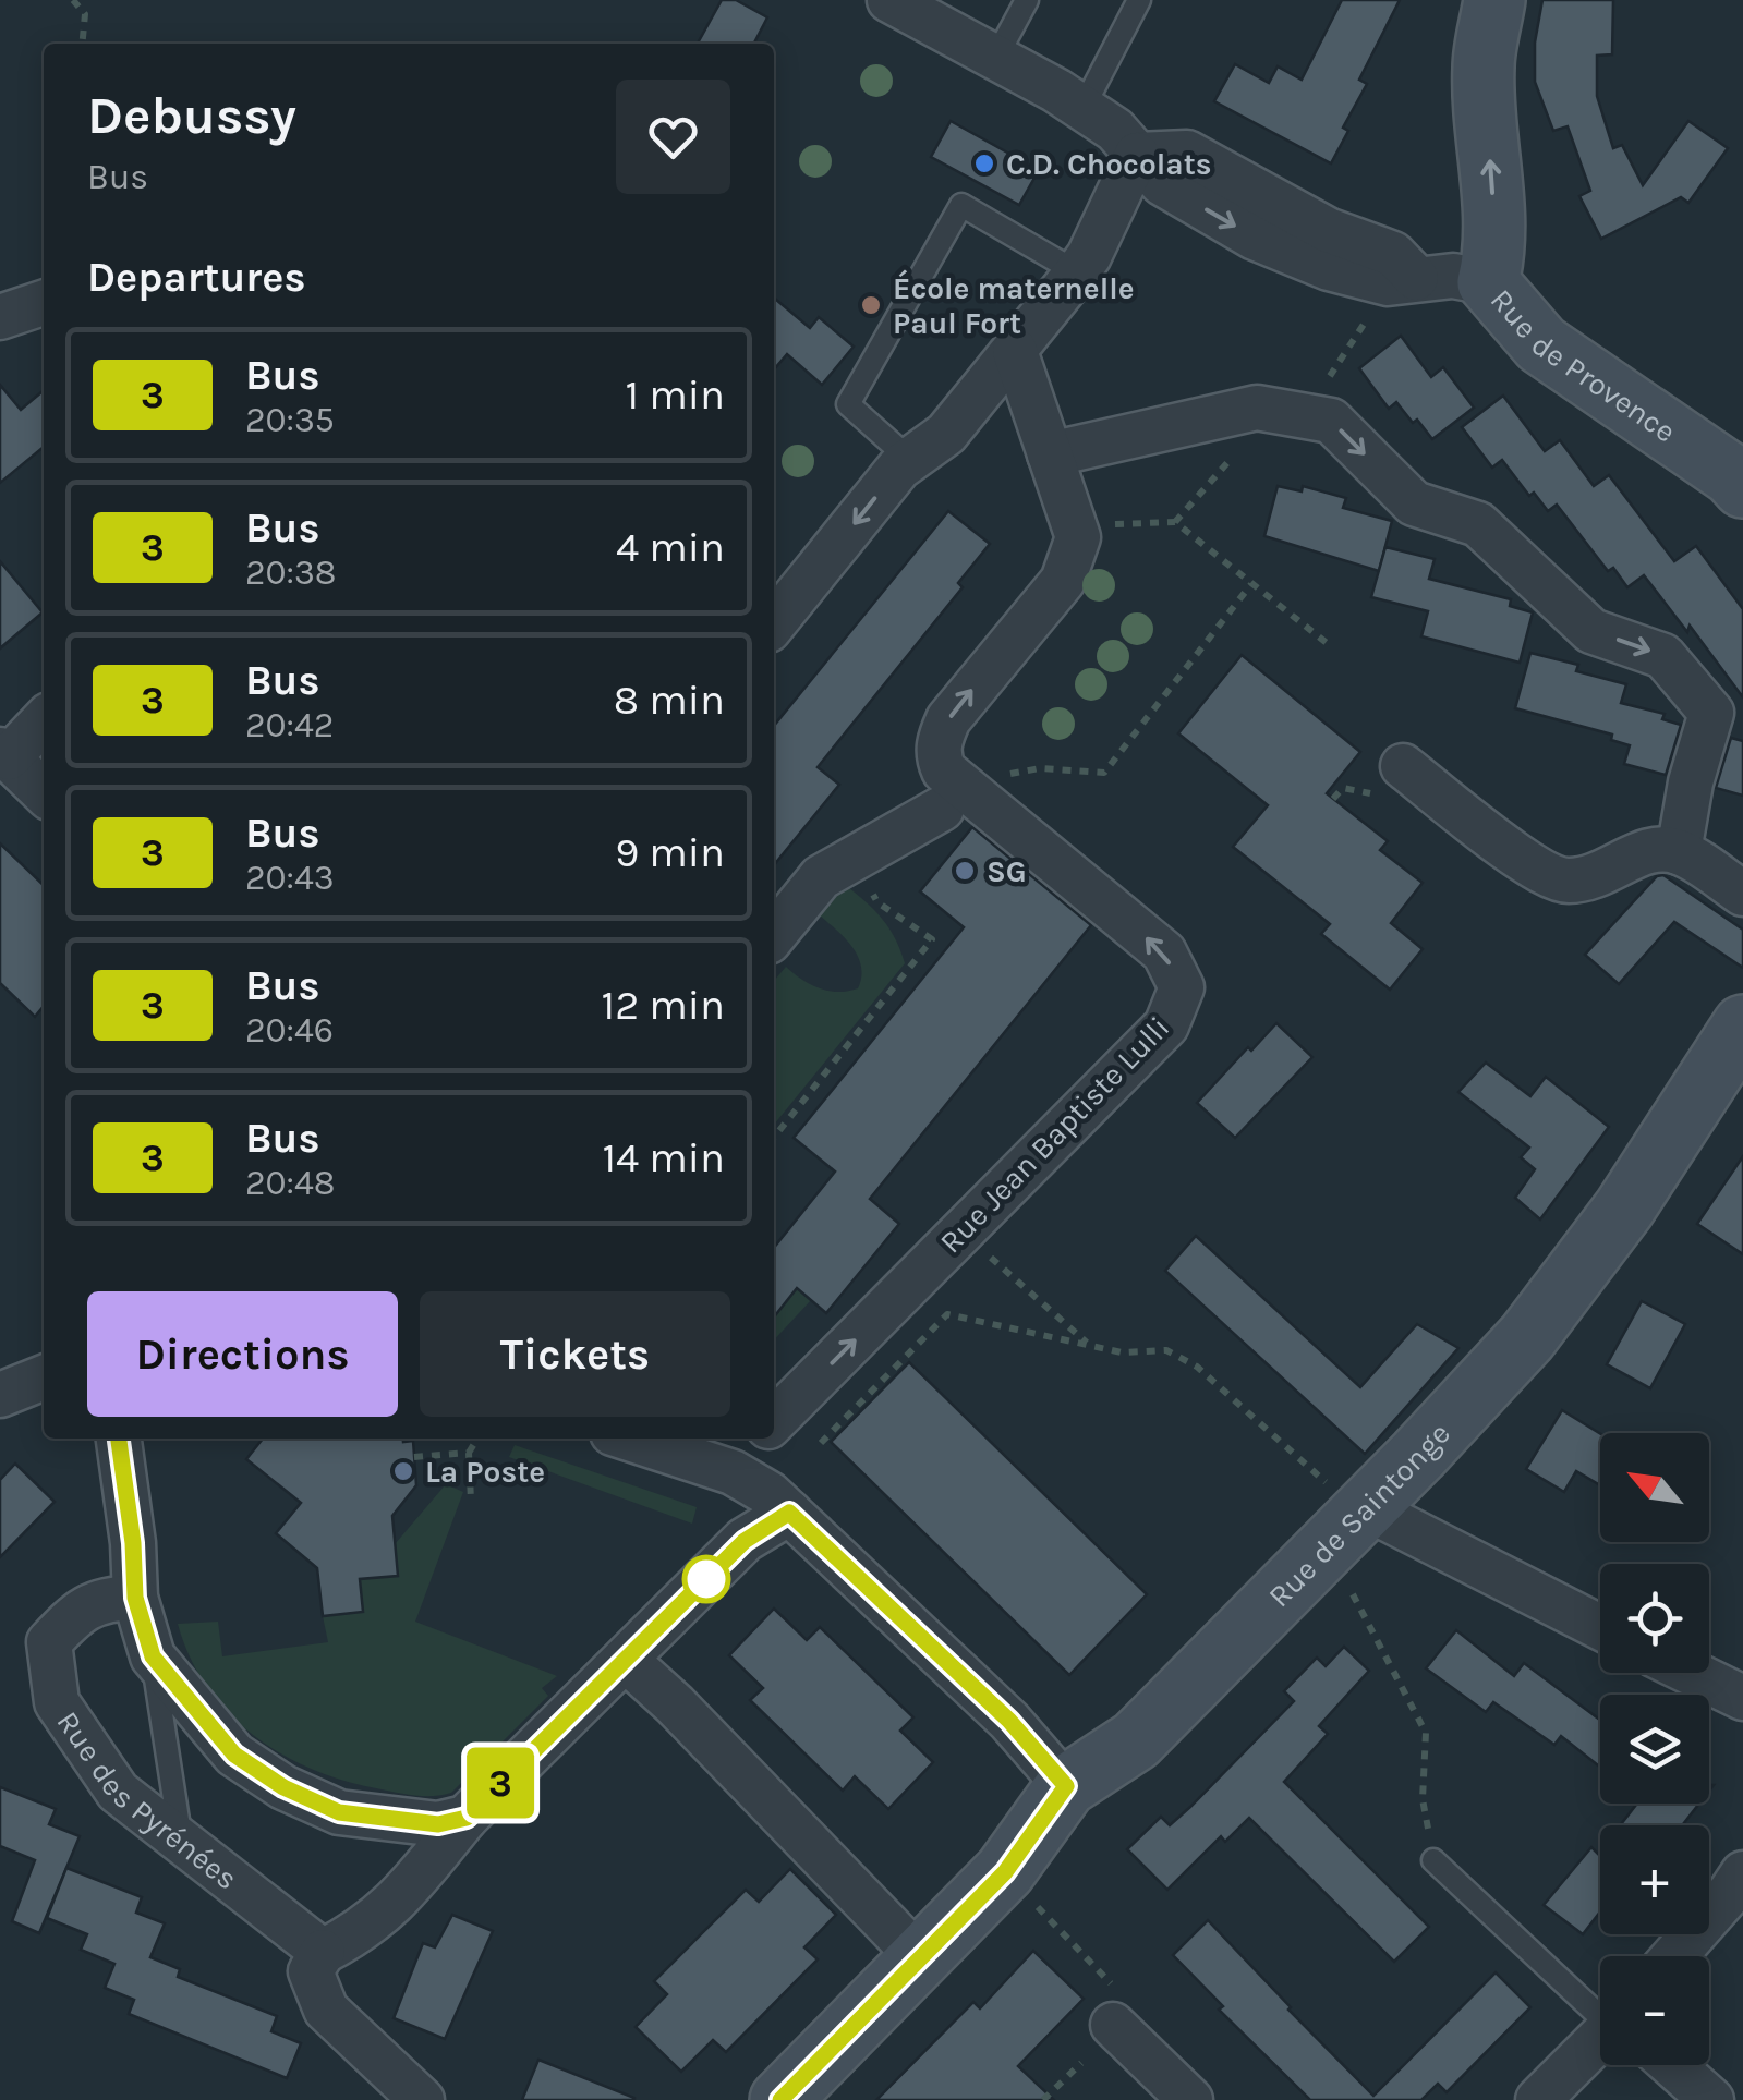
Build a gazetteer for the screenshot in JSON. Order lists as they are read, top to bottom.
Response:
{
  "streets": {
    "street": [
      "Rue de Provence",
      "Rue Jean Baptiste Lulli",
      "Rue de Saintonge",
      "Rue des Pyrénées"
    ]
  },
  "places": [
    "C.D. Chocolats",
    "École maternelle Paul Fort",
    "SG",
    "La Poste"
  ],
  "lines": ["bus line 3"],
  "north": "top left",
  "page": {
    "on_map": "3",
    "heading": [
      ["Debussy", "Bus"],
      "Departures"
    ],
    "list": [
      {
        "mark": "3",
        "name": "Bus",
        "note": "20:35",
        "value": "1 min"
      },
      {
        "mark": "3",
        "name": "Bus",
        "note": "20:38",
        "value": "4 min"
      },
      {
        "mark": "3",
        "name": "Bus",
        "note": "20:42",
        "value": "8 min"
      },
      {
        "mark": "3",
        "name": "Bus",
        "note": "20:43",
        "value": "9 min"
      },
      {
        "mark": "3",
        "name": "Bus",
        "note": "20:46",
        "value": "12 min"
      },
      {
        "mark": "3",
        "name": "Bus",
        "note": "20:48",
        "value": "14 min"
      }
    ],
    "buttons": ["Directions", "Tickets"],
    "map_buttons": ["+", "−"]
  }
}
